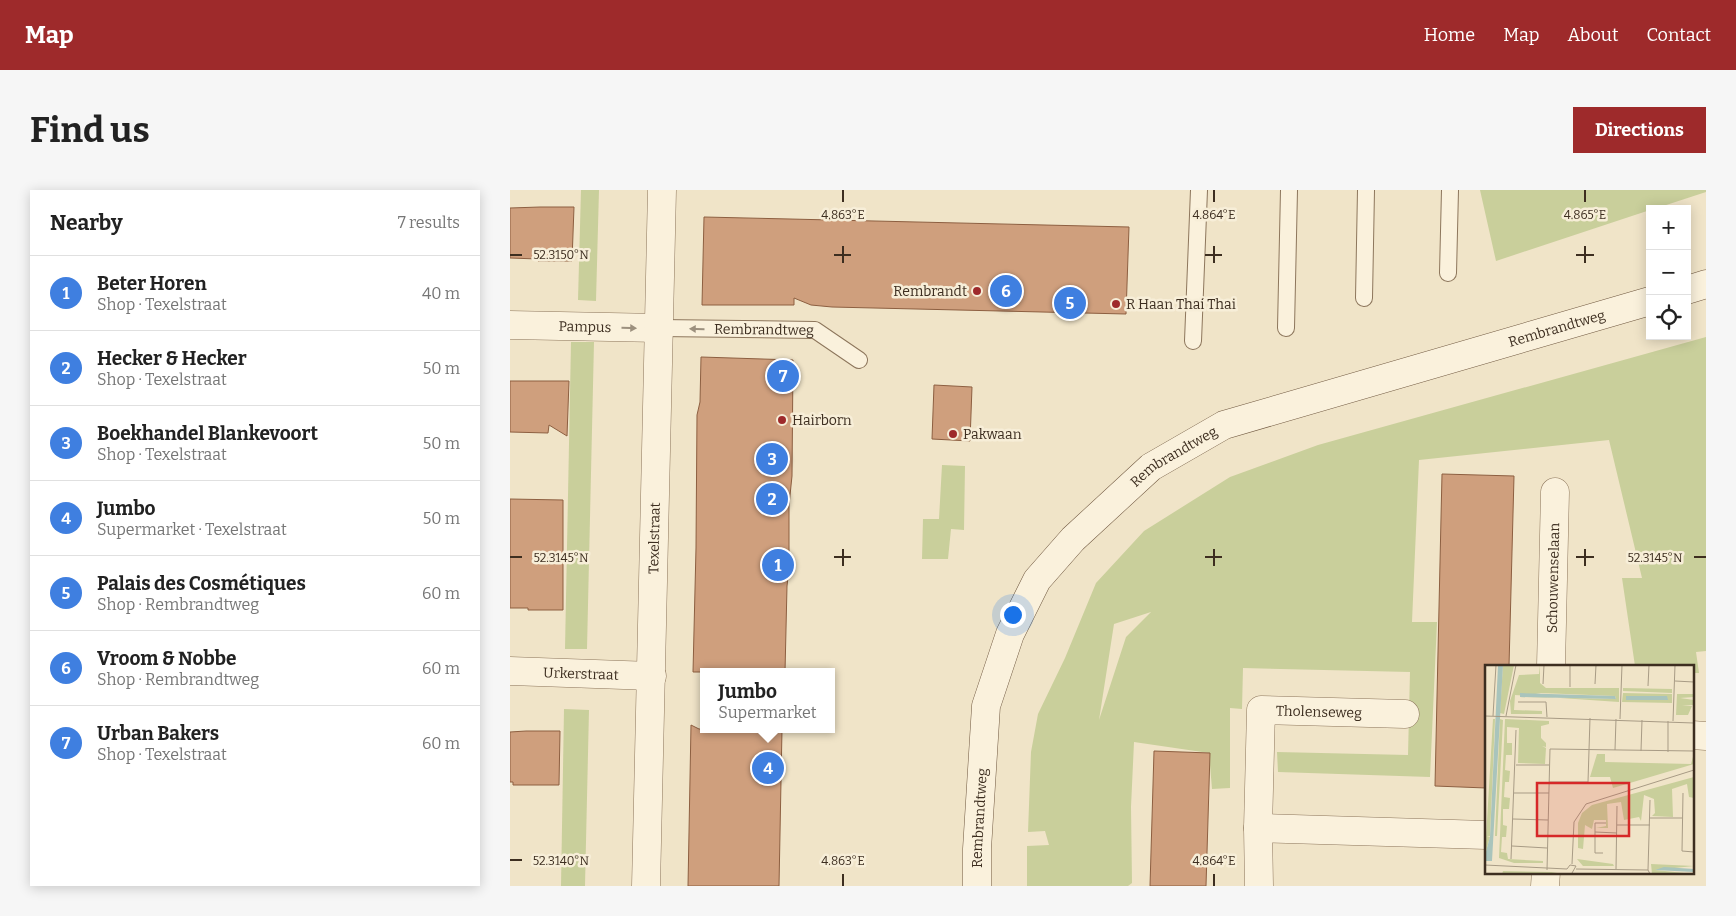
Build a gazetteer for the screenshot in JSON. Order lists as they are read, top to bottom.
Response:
{
  "streets": {
    "street": [
      "Pampus",
      "Rembrandtweg",
      "Texelstraat",
      "Schouwenselaan",
      "Urkerstraat",
      "Tholenseweg"
    ]
  },
  "crossings": [
    ["Pampus", "Rembrandtweg"],
    ["Pampus", "Texelstraat"],
    ["Rembrandtweg", "Texelstraat"],
    ["Texelstraat", "Urkerstraat"]
  ],
  "one_way": ["Pampus"],
  "places": [
    "Rembrandt",
    "R Haan Thai Thai",
    "Hairborn",
    "Pakwaan"
  ],
  "page": {
    "header": "Map",
    "nav": [
      "Home",
      "Map",
      "About",
      "Contact"
    ],
    "buttons": "Directions",
    "title": "Find us",
    "heading": ["Nearby", "7 results"],
    "map_buttons": ["+", "−"],
    "list": [
      {
        "mark": "1",
        "name": "Beter Horen",
        "note": "Shop · Texelstraat",
        "value": "40 m"
      },
      {
        "mark": "2",
        "name": "Hecker & Hecker",
        "note": "Shop · Texelstraat",
        "value": "50 m"
      },
      {
        "mark": "3",
        "name": "Boekhandel Blankevoort",
        "note": "Shop · Texelstraat",
        "value": "50 m"
      },
      {
        "mark": "4",
        "name": "Jumbo",
        "note": "Supermarket · Texelstraat",
        "value": "50 m"
      },
      {
        "mark": "5",
        "name": "Palais des Cosmétiques",
        "note": "Shop · Rembrandtweg",
        "value": "60 m"
      },
      {
        "mark": "6",
        "name": "Vroom & Nobbe",
        "note": "Shop · Rembrandtweg",
        "value": "60 m"
      },
      {
        "mark": "7",
        "name": "Urban Bakers",
        "note": "Shop · Texelstraat",
        "value": "60 m"
      }
    ],
    "pins": [
      "6",
      "5",
      "7",
      "3",
      "2",
      "1",
      "4"
    ],
    "popup": ["Jumbo", "Supermarket"]
  },
  "coordinates": [
    "4.863°E",
    "4.864°E",
    "4.865°E",
    "52.3150°N",
    "52.3145°N",
    "52.3140°N"
  ]
}
